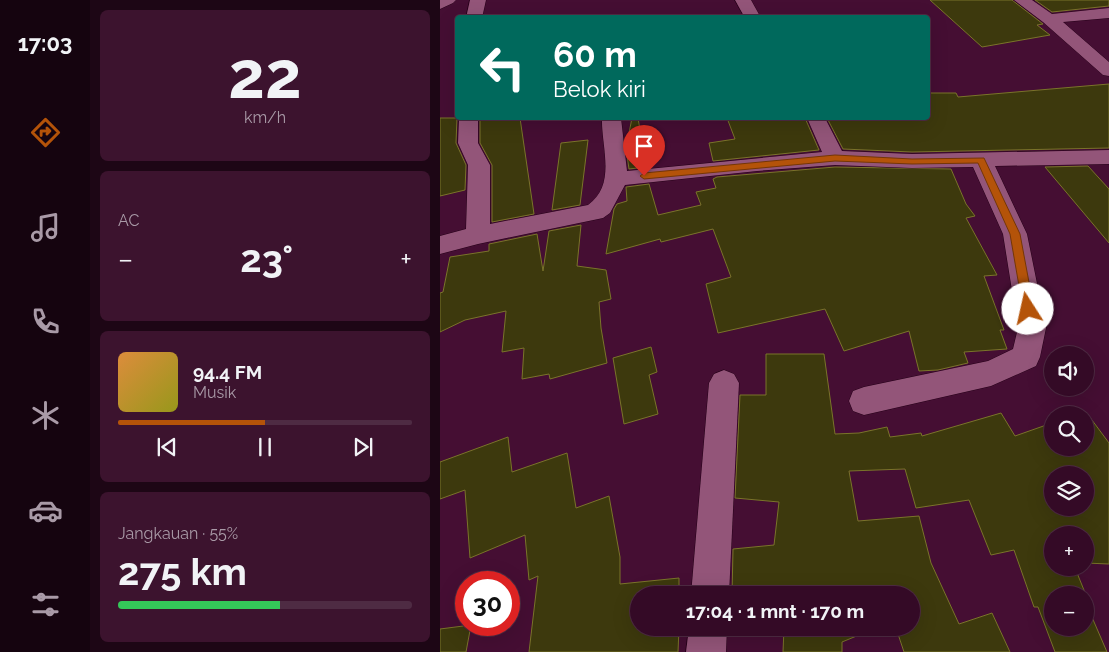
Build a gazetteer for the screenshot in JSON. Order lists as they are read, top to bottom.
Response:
{
  "page": {
    "tabs": "17:03",
    "tile": [
      ["22", "km/h"],
      "AC",
      ["Jangkauan · 55%", "275 km"]
    ],
    "turn": ["60 m", "Belok kiri"],
    "heat": ["−", "23°", "+"],
    "map_buttons": ["+", "−"],
    "song": ["94.4 FM", "Musik"],
    "limit": "30",
    "trip": "17:04 · 1 mnt · 170 m"
  }
}
